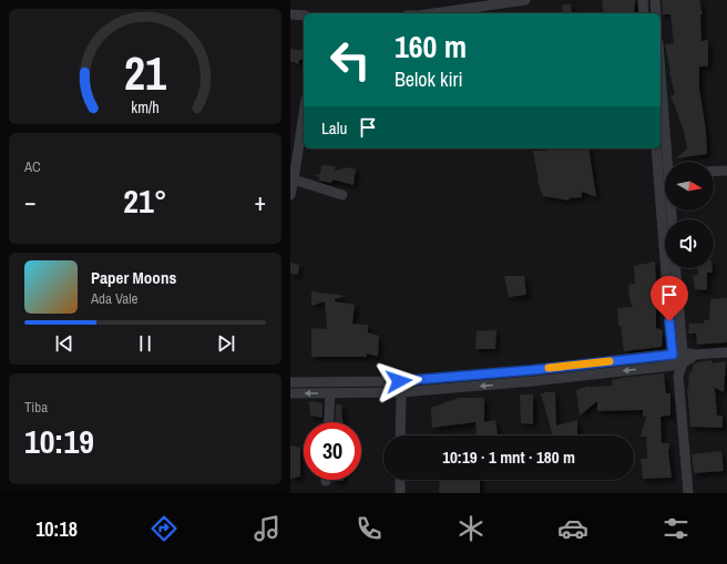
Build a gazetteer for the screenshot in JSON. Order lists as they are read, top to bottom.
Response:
{
  "north": "right",
  "page": {
    "turn": ["160 m", "Belok kiri"],
    "then": "Lalu",
    "tile": [
      "AC",
      ["Tiba", "10:19"]
    ],
    "heat": ["−", "21°", "+"],
    "song": ["Paper Moons", "Ada Vale"],
    "limit": "30",
    "trip": "10:19 · 1 mnt · 180 m",
    "tabs": "10:18",
    "gauge": ["21", "km/h"]
  }
}
